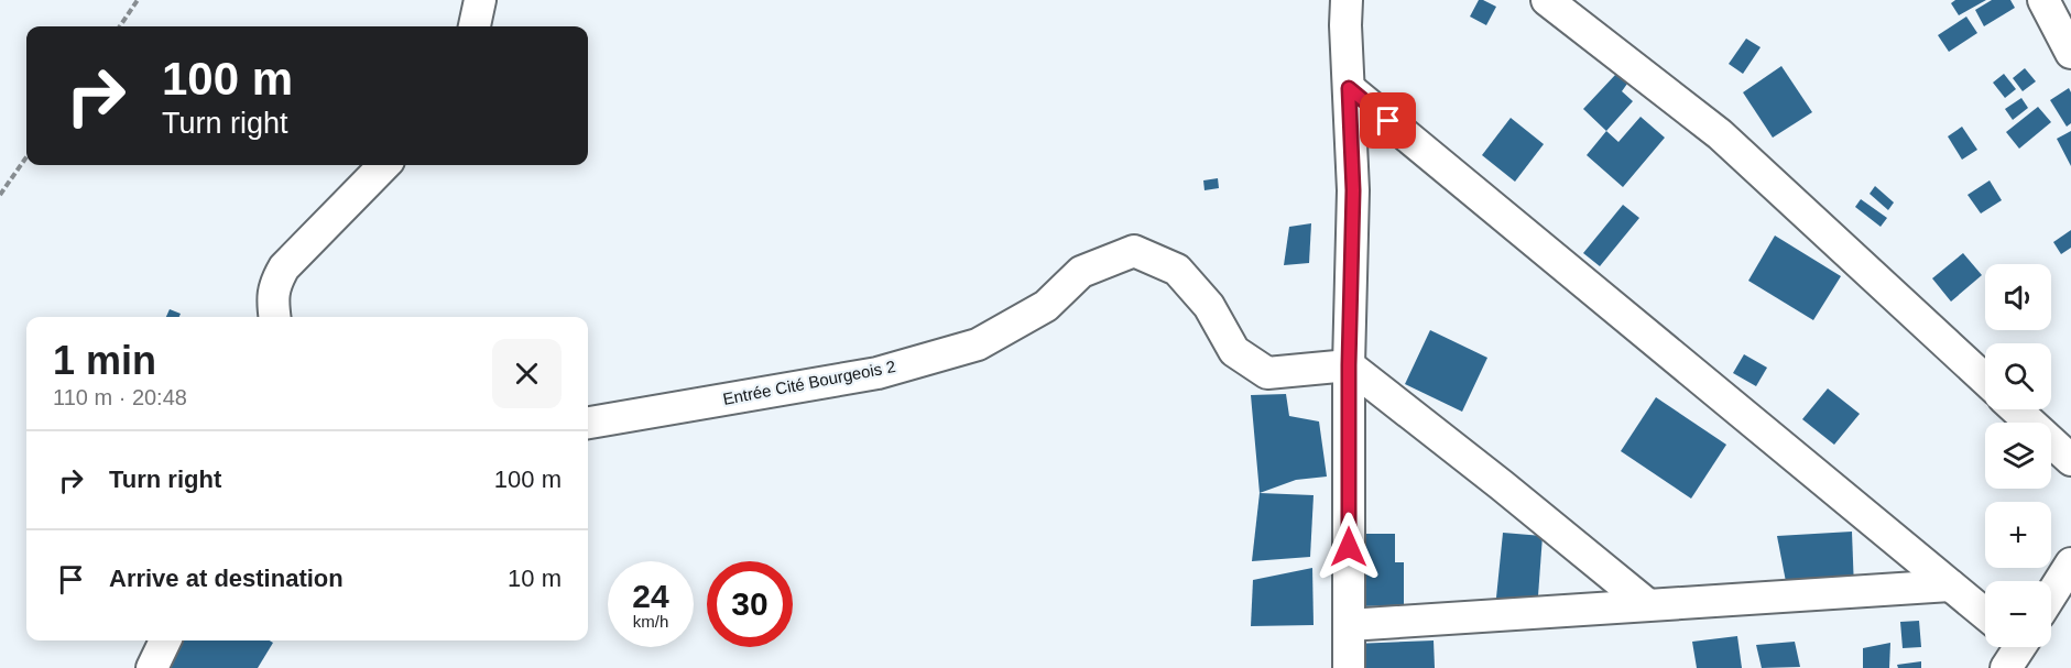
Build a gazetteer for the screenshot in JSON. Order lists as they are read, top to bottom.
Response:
{
  "streets": {
    "street": ["Entrée Cité Bourgeois 2"]
  },
  "page": {
    "turn": ["100 m", "Turn right"],
    "map_buttons": ["+", "−"],
    "heading": ["1 min", "110 m · 20:48"],
    "list": [
      {
        "name": "Turn right",
        "value": "100 m"
      },
      {
        "name": "Arrive at destination",
        "value": "10 m"
      }
    ],
    "speed": "24 km/h",
    "limit": "30"
  }
}
